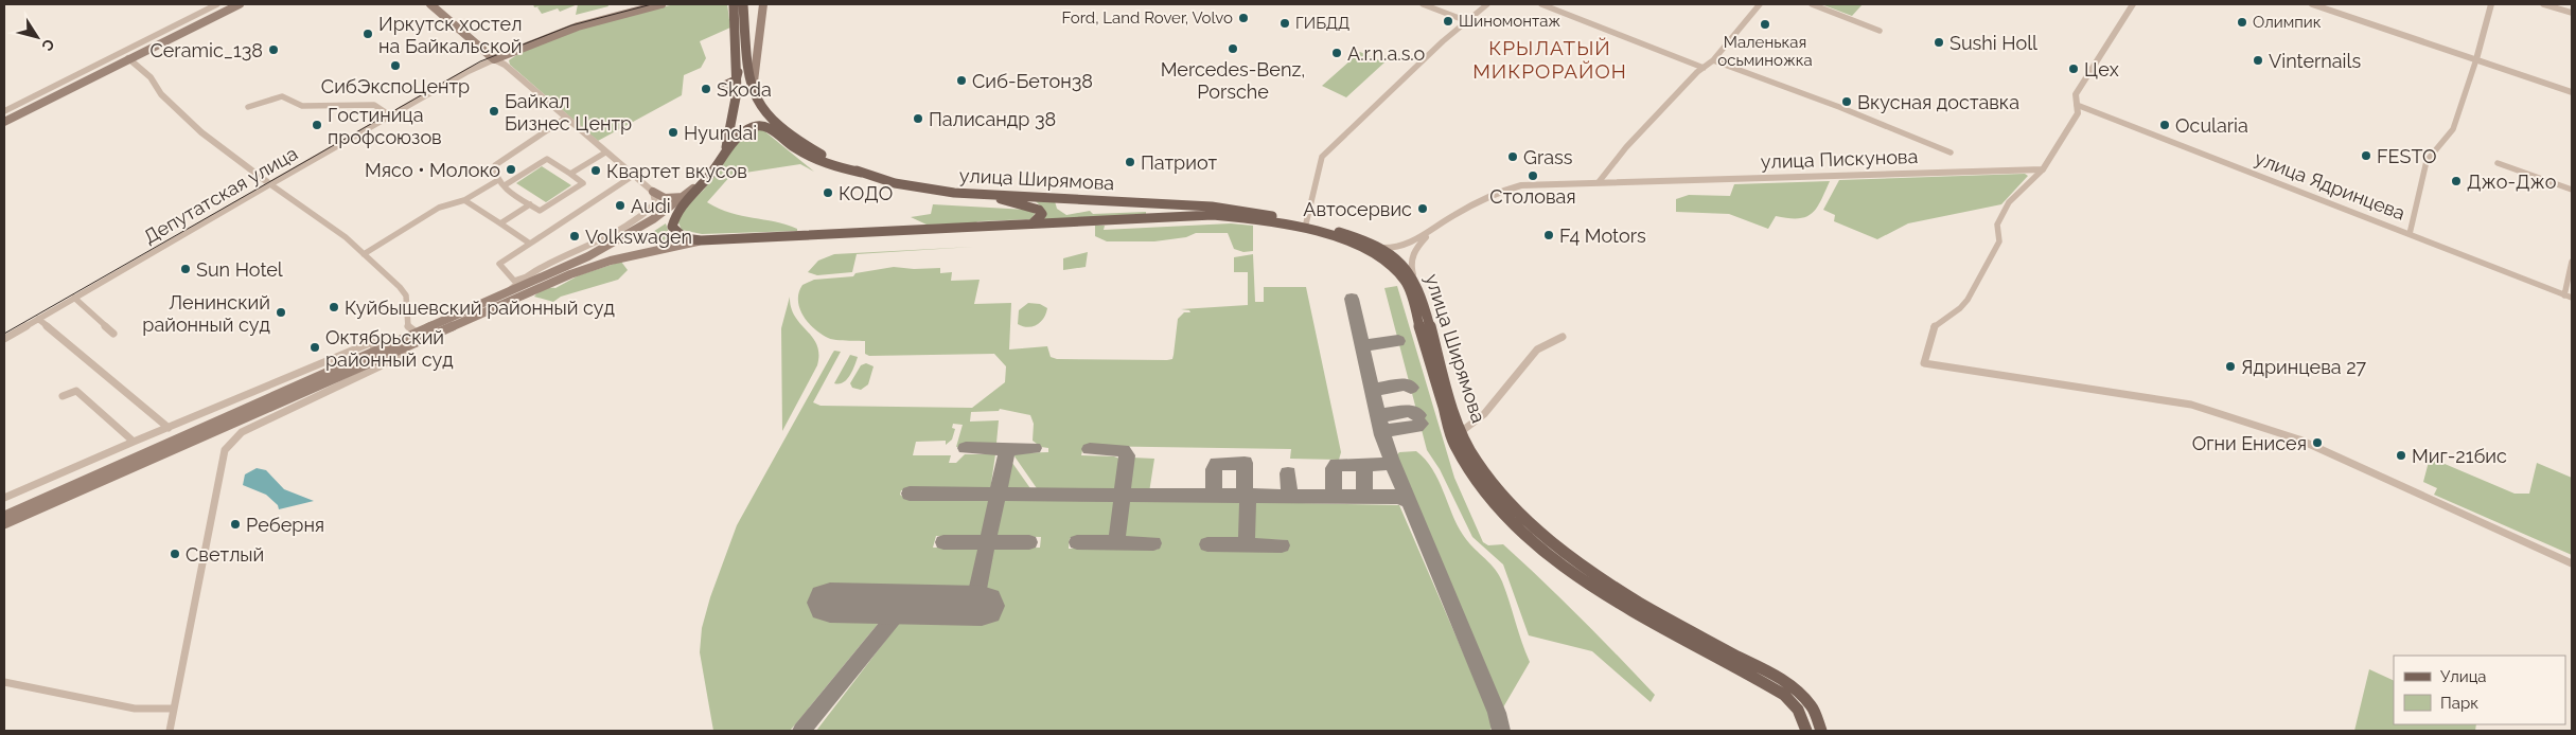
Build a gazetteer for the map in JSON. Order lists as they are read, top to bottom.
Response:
{
  "streets": {
    "main road": ["улица Ширямова", "Депутатская улица"],
    "street": ["улица Пискунова", "улица Ядринцева"]
  },
  "crossings": [
    ["улица Пискунова", "улица Ширямова"]
  ],
  "districts": ["КРЫЛАТЫЙ МИКРОРАЙОН"],
  "places": [
    "Ford, Land Rover, Volvo",
    "Шиномонтаж",
    "Олимпик",
    "ГИБДД",
    "Маленькая осьминожка",
    "Иркутск хостел на Байкальской",
    "Sushi Holl",
    "Mercedes-Benz, Porsche",
    "Сeramic_138",
    "A.r.n.a.s.o",
    "Vinternails",
    "СибЭкспоЦентр",
    "Цех",
    "Сиб-Бетон38",
    "Skoda",
    "Вкусная доставка",
    "Байкал Бизнес Центр",
    "Палисандр 38",
    "Гостиница профсоюзов",
    "Ocularia",
    "Hyundai",
    "FESTO",
    "Grass",
    "Патриот",
    "Мясо • Молоко",
    "Квартет вкусов",
    "Столовая",
    "Джо-Джо",
    "КОДО",
    "Audi",
    "Автосервис",
    "F4 Motors",
    "Volkswagen",
    "Sun Hotel",
    "Куйбышевский районный суд",
    "Ленинский районный суд",
    "Октябрьский районный суд",
    "Ядринцева 27",
    "Огни Енисея",
    "Миг-21бис",
    "Реберня",
    "Светлый"
  ],
  "legend": ["Улица", "Парк"],
  "north": "bottom right"
}
